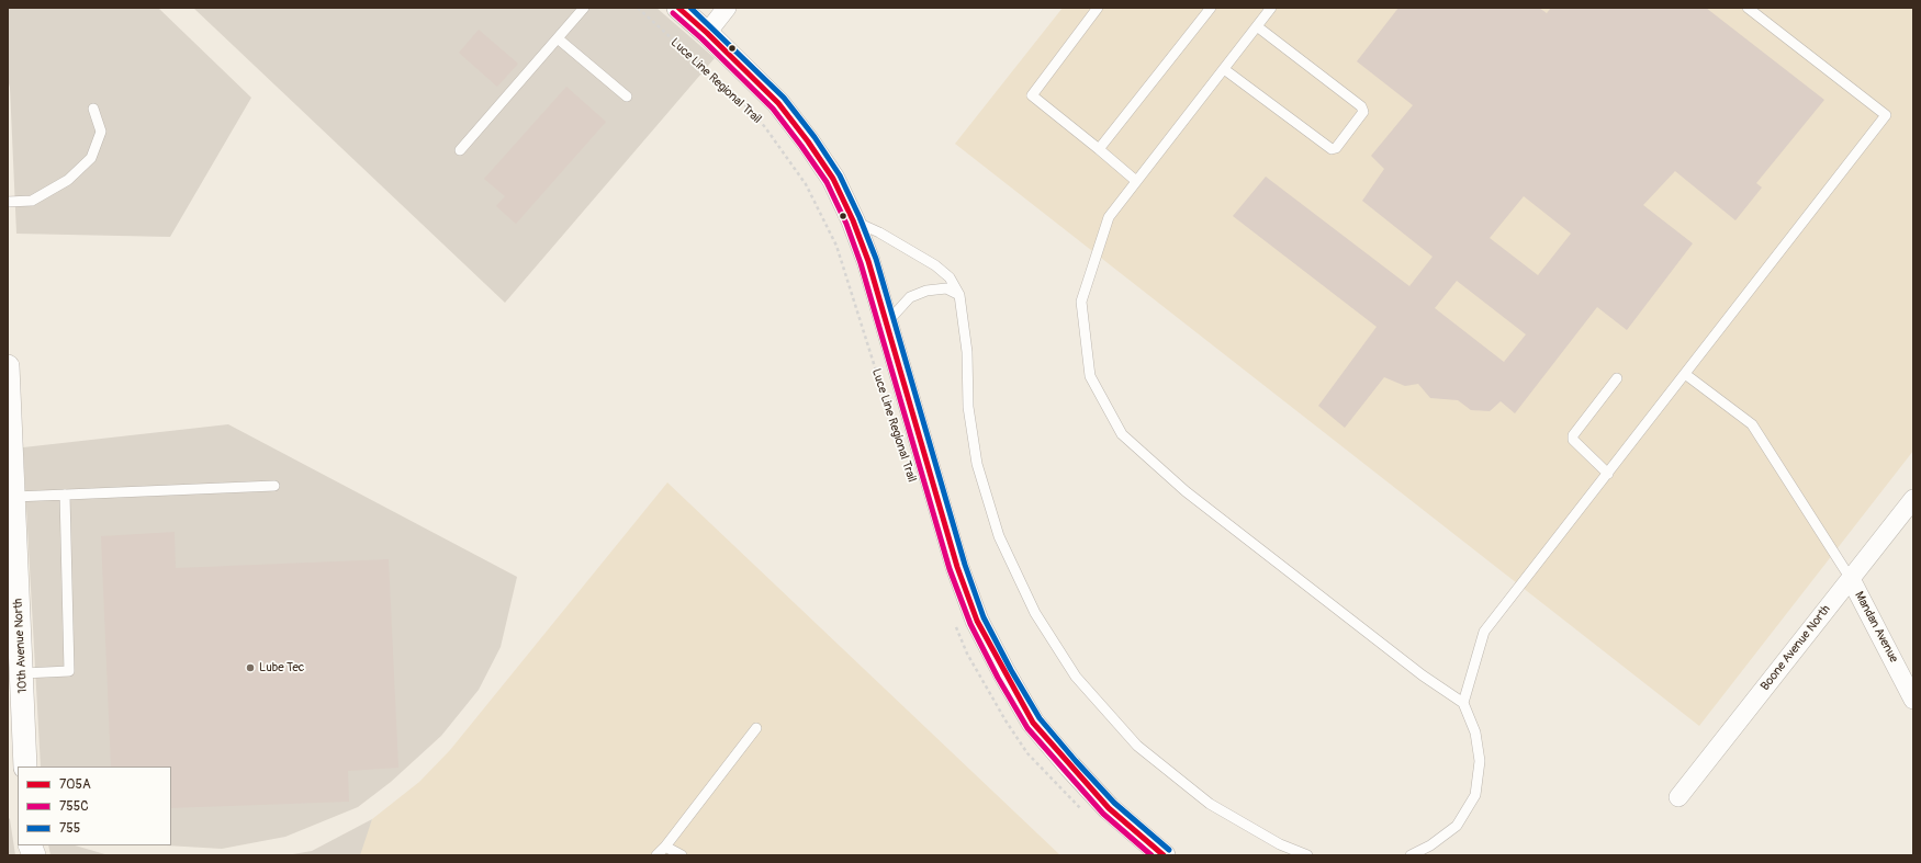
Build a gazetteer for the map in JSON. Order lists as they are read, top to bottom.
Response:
{
  "streets": {
    "street": ["Mandan Avenue", "10th Avenue North", "Boone Avenue North"],
    "path": ["Luce Line Regional Trail"]
  },
  "crossings": [
    ["Mandan Avenue", "Boone Avenue North"]
  ],
  "places": ["Lube Tec"],
  "lines": ["transit line 705A", "transit line 755", "transit line 755C"],
  "legend": ["705A", "755C", "755"]
}
